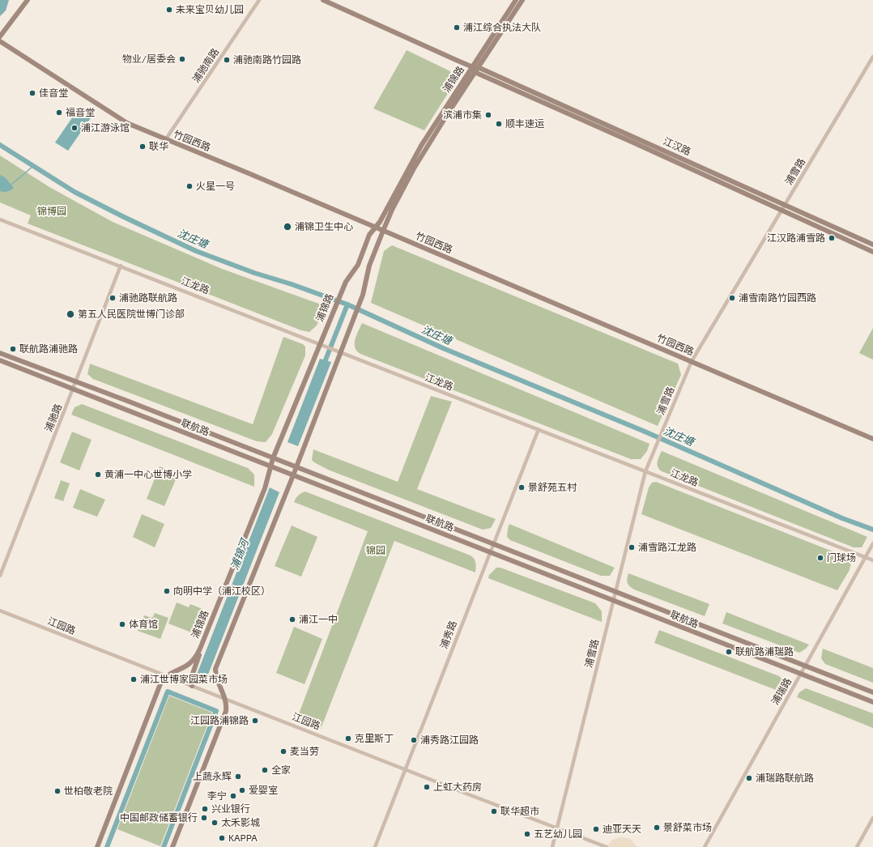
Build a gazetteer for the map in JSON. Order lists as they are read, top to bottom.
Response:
{
  "streets": {
    "street": [
      "浦驰南路",
      "浦锦路",
      "竹园西路",
      "江汉路",
      "浦雪路",
      "江龙路",
      "浦驰路",
      "联航路",
      "江园路",
      "浦秀路",
      "浦瑞路"
    ]
  },
  "crossings": [
    ["浦驰南路", "竹园西路"],
    ["浦锦路", "竹园西路"],
    ["浦锦路", "江汉路"],
    ["浦锦路", "江龙路"],
    ["浦锦路", "联航路"],
    ["浦锦路", "江园路"],
    ["竹园西路", "浦雪路"],
    ["江汉路", "浦雪路"],
    ["浦雪路", "江龙路"],
    ["浦雪路", "联航路"],
    ["浦雪路", "江园路"],
    ["江龙路", "浦驰路"],
    ["江龙路", "浦秀路"],
    ["江龙路", "浦瑞路"],
    ["浦驰路", "联航路"],
    ["联航路", "浦秀路"],
    ["联航路", "浦瑞路"],
    ["江园路", "浦秀路"]
  ],
  "water": ["沈庄塘", "浦锦河"],
  "parks": ["锦博园", "锦园"],
  "places": [
    "未来宝贝幼儿园",
    "浦江综合执法大队",
    "物业/居委会",
    "浦驰南路竹园路",
    "佳音堂",
    "福音堂",
    "滨浦市集",
    "顺丰速运",
    "浦江游泳馆",
    "联华",
    "火星一号",
    "浦锦卫生中心",
    "江汉路浦雪路",
    "浦驰路联航路",
    "浦雪南路竹园西路",
    "第五人民医院世博门诊部",
    "联航路浦驰路",
    "黄浦一中心世博小学",
    "景舒苑五村",
    "浦雪路江龙路",
    "门球场",
    "向明中学（浦江校区）",
    "浦江一中",
    "体育馆",
    "联航路浦瑞路",
    "浦江世博家园菜市场",
    "江园路浦锦路",
    "克里斯丁",
    "浦秀路江园路",
    "麦当劳",
    "全家",
    "上蔬永辉",
    "浦瑞路联航路",
    "上虹大药房",
    "爱婴室",
    "世柏敬老院",
    "李宁",
    "兴业银行",
    "联华超市",
    "中国邮政储蓄银行",
    "太禾影城",
    "景舒菜市场",
    "迪亚天天",
    "五艺幼儿园",
    "KAPPA"
  ]
}
